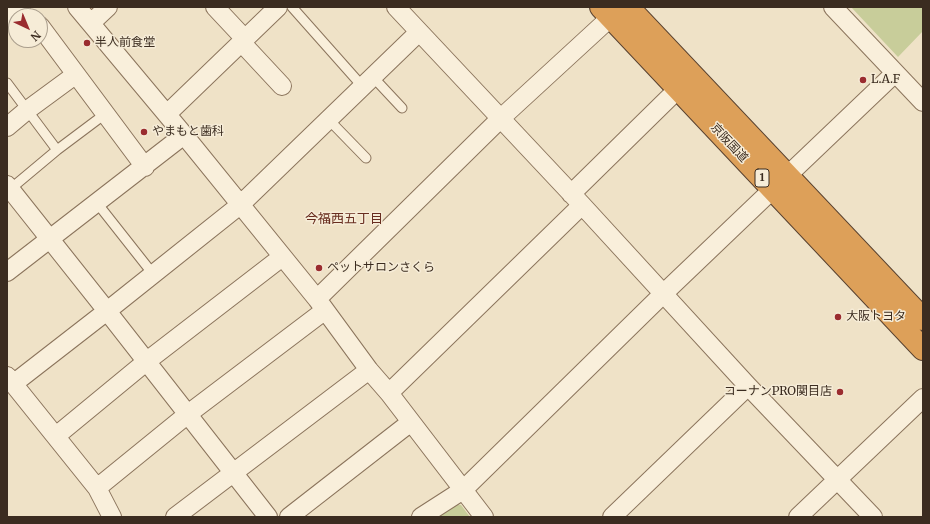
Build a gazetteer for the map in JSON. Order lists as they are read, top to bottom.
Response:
{
  "streets": {
    "highway": ["京阪国道", "1"]
  },
  "districts": ["今福西五丁目"],
  "places": [
    "半人前食堂",
    "L.A.F",
    "やまもと歯科",
    "ペットサロンさくら",
    "大阪トヨタ",
    "コーナンPRO関目店"
  ],
  "north": "bottom right"
}
